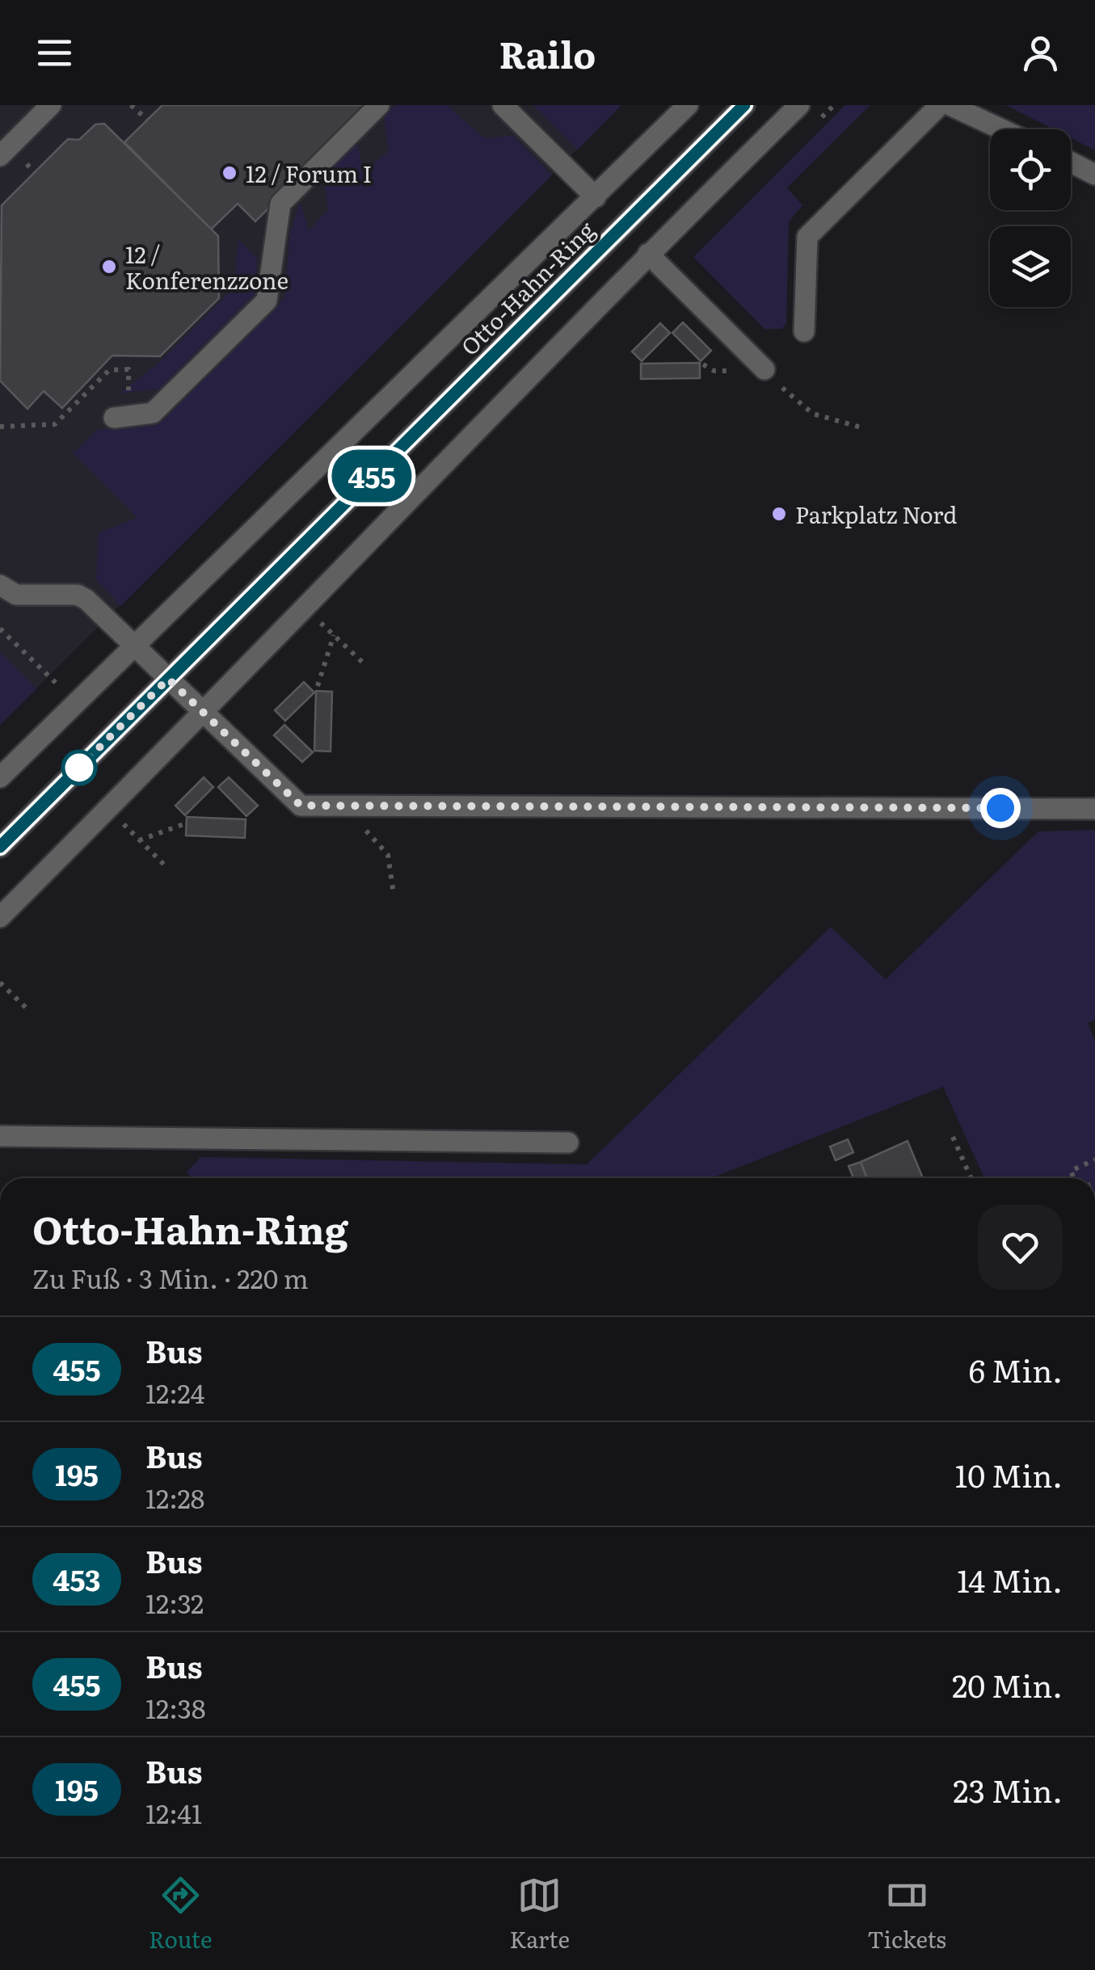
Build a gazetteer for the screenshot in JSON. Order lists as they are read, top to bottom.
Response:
{
  "streets": {
    "street": ["Otto-Hahn-Ring"]
  },
  "places": ["12 / Forum I", "12 / Konferenzzone", "Parkplatz Nord"],
  "lines": ["bus line 455"],
  "page": {
    "header": "Railo",
    "on_map": "455",
    "heading": ["Otto-Hahn-Ring", "Zu Fuß · 3 Min. · 220 m"],
    "list": [
      {
        "mark": "455",
        "name": "Bus",
        "note": "12:24",
        "value": "6 Min."
      },
      {
        "mark": "195",
        "name": "Bus",
        "note": "12:28",
        "value": "10 Min."
      },
      {
        "mark": "453",
        "name": "Bus",
        "note": "12:32",
        "value": "14 Min."
      },
      {
        "mark": "455",
        "name": "Bus",
        "note": "12:38",
        "value": "20 Min."
      },
      {
        "mark": "195",
        "name": "Bus",
        "note": "12:41",
        "value": "23 Min."
      }
    ],
    "tabs": ["Route", "Karte", "Tickets"]
  }
}
